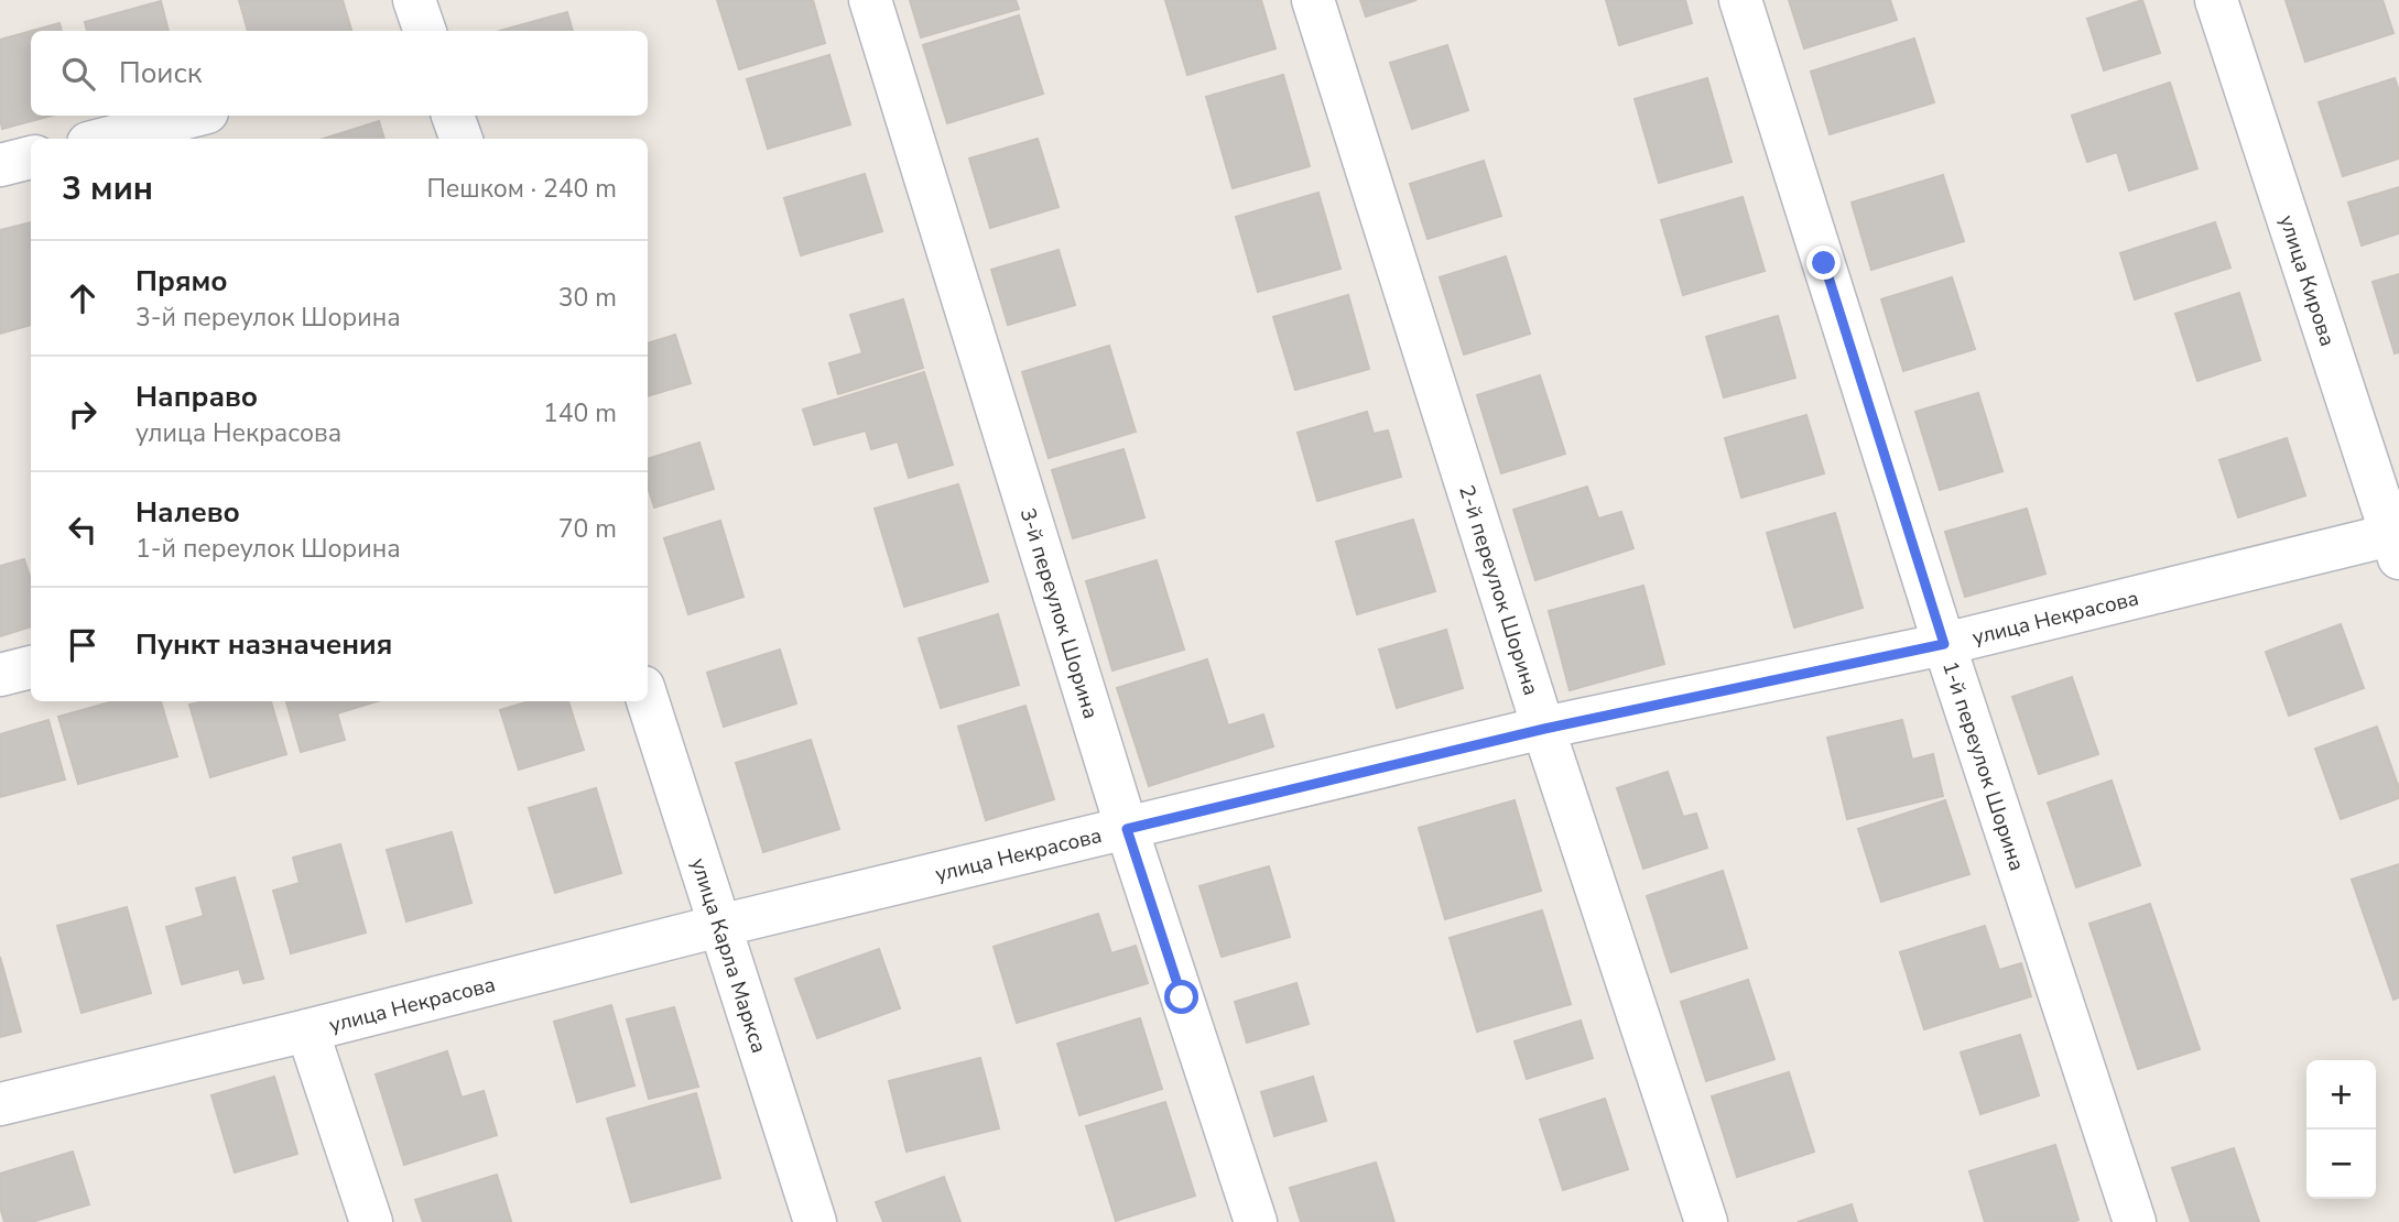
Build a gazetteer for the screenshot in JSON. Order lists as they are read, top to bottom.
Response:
{
  "streets": {
    "street": [
      "улица Кирова",
      "2-й переулок Шорина",
      "3-й переулок Шорина",
      "улица Некрасова",
      "1-й переулок Шорина",
      "улица Карла Маркса"
    ]
  },
  "crossings": [
    ["улица Кирова", "улица Некрасова"],
    ["2-й переулок Шорина", "улица Некрасова"],
    ["3-й переулок Шорина", "улица Некрасова"],
    ["улица Некрасова", "1-й переулок Шорина"],
    ["улица Некрасова", "улица Карла Маркса"]
  ],
  "page": {
    "search": "Поиск",
    "heading": ["3 мин", "Пешком · 240 m"],
    "list": [
      ["Прямо", "3-й переулок Шорина", "30 m"],
      ["Направо", "улица Некрасова", "140 m"],
      ["Налево", "1-й переулок Шорина", "70 m"],
      "Пункт назначения"
    ],
    "map_buttons": ["+", "−"]
  }
}
